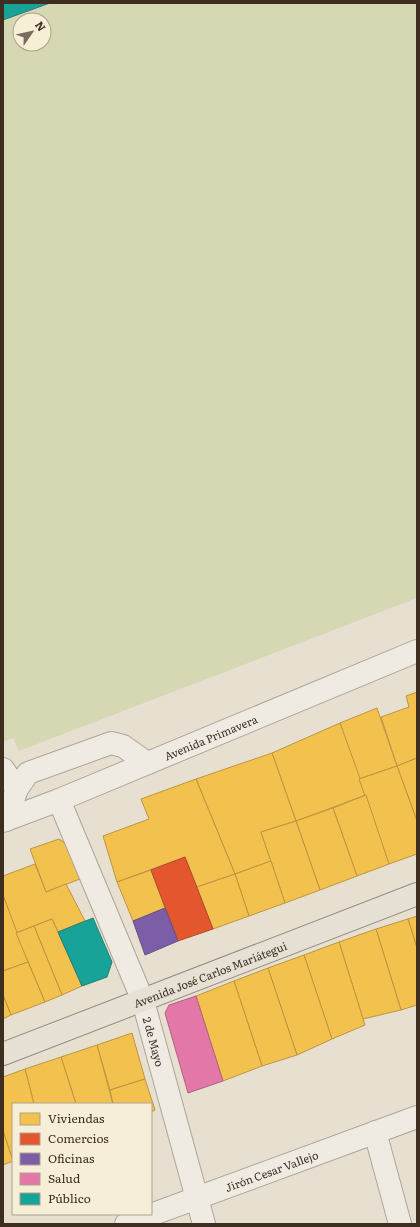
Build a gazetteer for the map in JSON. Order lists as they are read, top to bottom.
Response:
{
  "streets": {
    "main road": ["Avenida José Carlos Mariátegui"],
    "street": ["Avenida Primavera", "2 de Mayo", "Jirón Cesar Vallejo"]
  },
  "crossings": [
    ["Avenida Primavera", "2 de Mayo"],
    ["Avenida José Carlos Mariátegui", "2 de Mayo"],
    ["2 de Mayo", "Jirón Cesar Vallejo"]
  ],
  "legend": [
    "Viviendas",
    "Comercios",
    "Oficinas",
    "Salud",
    "Público"
  ],
  "north": "top right"
}
